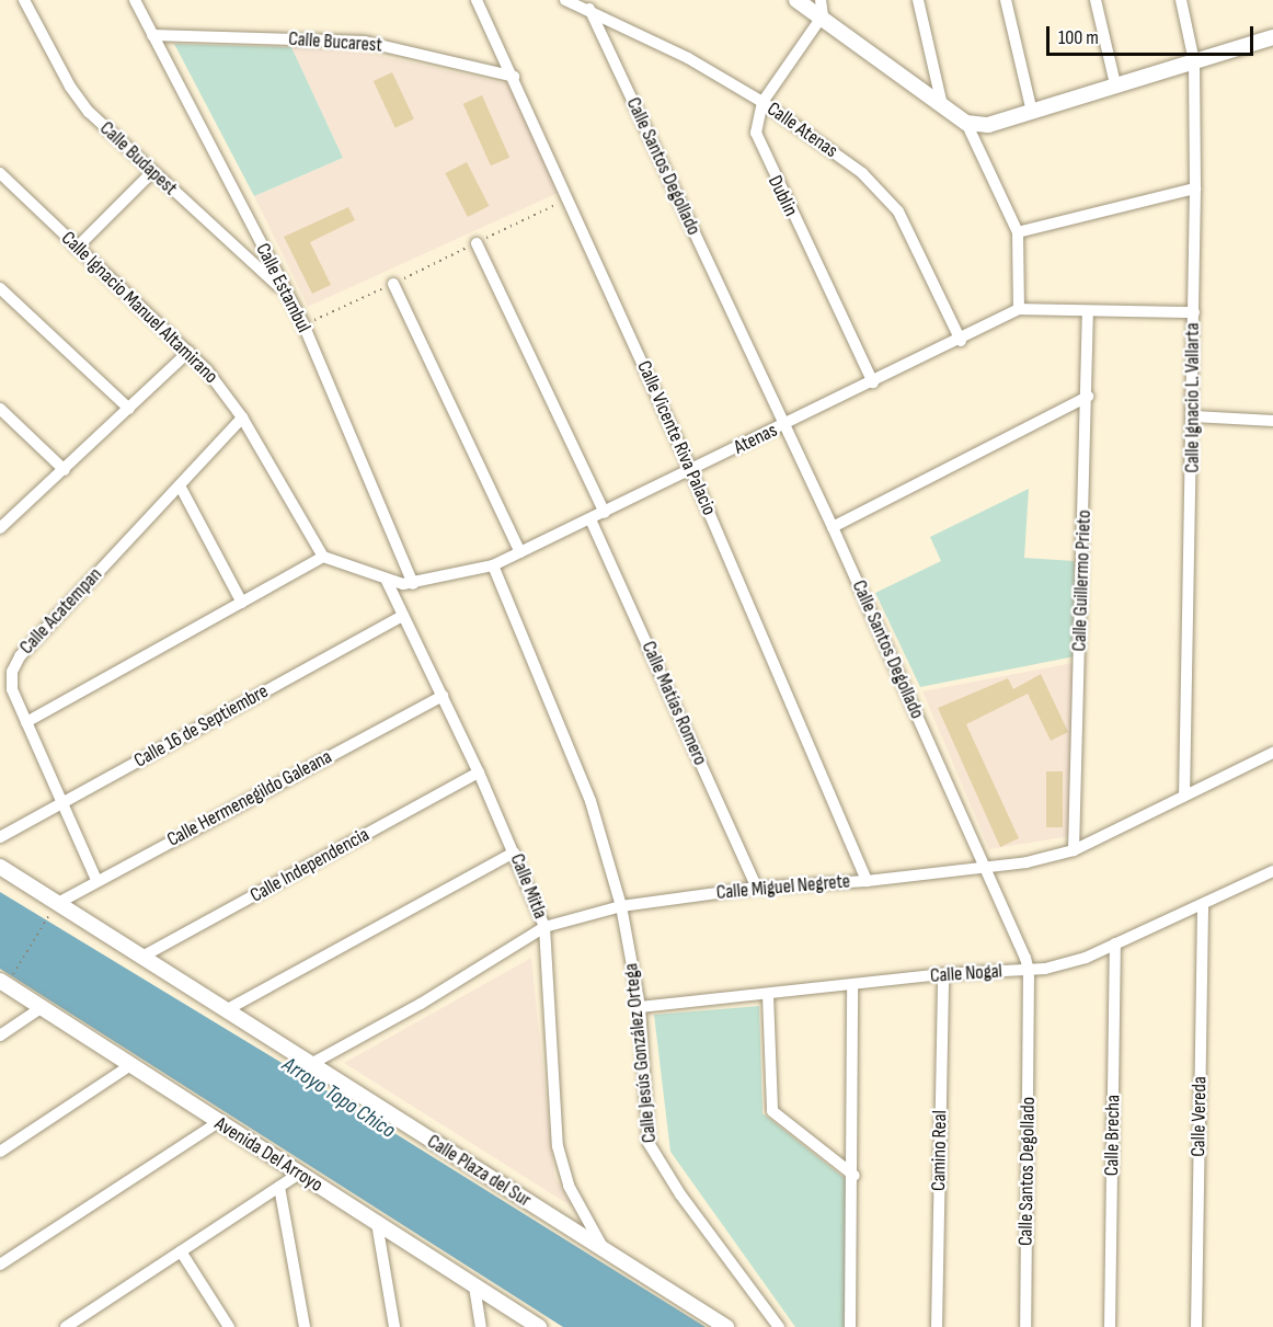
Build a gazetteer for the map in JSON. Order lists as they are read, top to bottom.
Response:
{
  "streets": {
    "street": [
      "Calle Bucarest",
      "Calle Atenas",
      "Calle Budapest",
      "Calle Santos Degollado",
      "Dublin",
      "Calle Estambul",
      "Calle Ignacio Manuel Altamirano",
      "Calle Ignacio L. Vallarta",
      "Calle Vicente Riva Palacio",
      "Atenas",
      "Calle Guillermo Prieto",
      "Calle Acatempan",
      "Calle Matías Romero",
      "Calle 16 de Septiembre",
      "Calle Hermenegildo Galeana",
      "Calle Independencia",
      "Calle Mitla",
      "Calle Miguel Negrete",
      "Calle Nogal",
      "Calle Jesús González Ortega",
      "Calle Vereda",
      "Calle Brecha",
      "Camino Real",
      "Avenida Del Arroyo",
      "Calle Plaza del Sur"
    ]
  },
  "crossings": [
    ["Calle Bucarest", "Calle Estambul"],
    ["Calle Bucarest", "Calle Vicente Riva Palacio"],
    ["Calle Atenas", "Calle Santos Degollado"],
    ["Calle Atenas", "Dublin"],
    ["Calle Atenas", "Atenas"],
    ["Calle Budapest", "Calle Estambul"],
    ["Calle Santos Degollado", "Atenas"],
    ["Calle Santos Degollado", "Calle Miguel Negrete"],
    ["Calle Santos Degollado", "Calle Nogal"],
    ["Dublin", "Atenas"],
    ["Calle Estambul", "Atenas"],
    ["Calle Ignacio Manuel Altamirano", "Atenas"],
    ["Calle Ignacio Manuel Altamirano", "Calle Acatempan"],
    ["Calle Ignacio L. Vallarta", "Calle Miguel Negrete"],
    ["Calle Vicente Riva Palacio", "Atenas"],
    ["Calle Vicente Riva Palacio", "Calle Miguel Negrete"],
    ["Atenas", "Calle Matías Romero"],
    ["Atenas", "Calle Mitla"],
    ["Atenas", "Calle Jesús González Ortega"],
    ["Calle Guillermo Prieto", "Calle Miguel Negrete"],
    ["Calle Acatempan", "Calle 16 de Septiembre"],
    ["Calle Acatempan", "Calle Hermenegildo Galeana"],
    ["Calle Matías Romero", "Calle Miguel Negrete"],
    ["Calle 16 de Septiembre", "Calle Mitla"],
    ["Calle Hermenegildo Galeana", "Calle Mitla"],
    ["Calle Hermenegildo Galeana", "Calle Plaza del Sur"],
    ["Calle Independencia", "Calle Mitla"],
    ["Calle Independencia", "Calle Plaza del Sur"],
    ["Calle Mitla", "Calle Miguel Negrete"],
    ["Calle Mitla", "Calle Plaza del Sur"],
    ["Calle Miguel Negrete", "Calle Jesús González Ortega"],
    ["Calle Miguel Negrete", "Calle Plaza del Sur"],
    ["Calle Nogal", "Calle Jesús González Ortega"],
    ["Calle Nogal", "Calle Vereda"],
    ["Calle Nogal", "Calle Brecha"],
    ["Calle Nogal", "Camino Real"]
  ],
  "water": ["Arroyo Topo Chico"],
  "scale_bar": "100 m"
}
